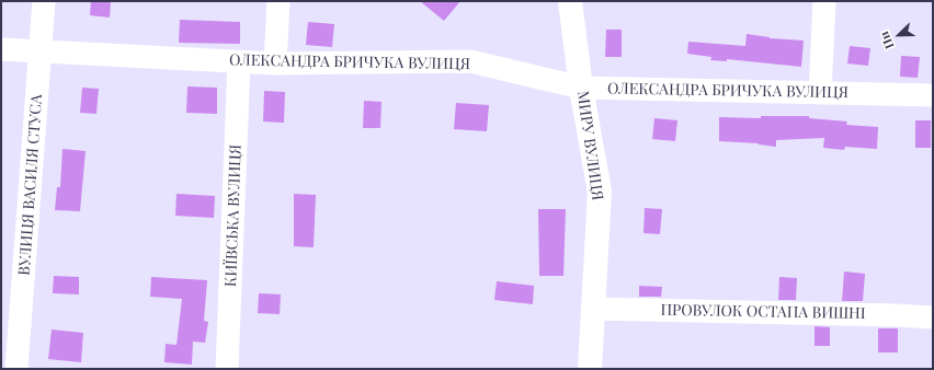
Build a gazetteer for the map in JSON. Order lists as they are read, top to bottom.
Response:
{
  "streets": {
    "main road": ["МИРУ ВУЛИЦЯ"],
    "street": [
      "ОЛЕКСАНДРА БРИЧУКА ВУЛИЦЯ",
      "ВУЛИЦЯ ВАСИЛЯ СТУСА",
      "КИЇВСЬКА ВУЛИЦЯ",
      "ПРОВУЛОК ОСТАПА ВИШНІ"
    ]
  },
  "crossings": [
    ["ОЛЕКСАНДРА БРИЧУКА ВУЛИЦЯ", "МИРУ ВУЛИЦЯ"],
    ["ОЛЕКСАНДРА БРИЧУКА ВУЛИЦЯ", "ВУЛИЦЯ ВАСИЛЯ СТУСА"],
    ["ОЛЕКСАНДРА БРИЧУКА ВУЛИЦЯ", "КИЇВСЬКА ВУЛИЦЯ"],
    ["МИРУ ВУЛИЦЯ", "ПРОВУЛОК ОСТАПА ВИШНІ"]
  ],
  "north": "bottom left"
}
